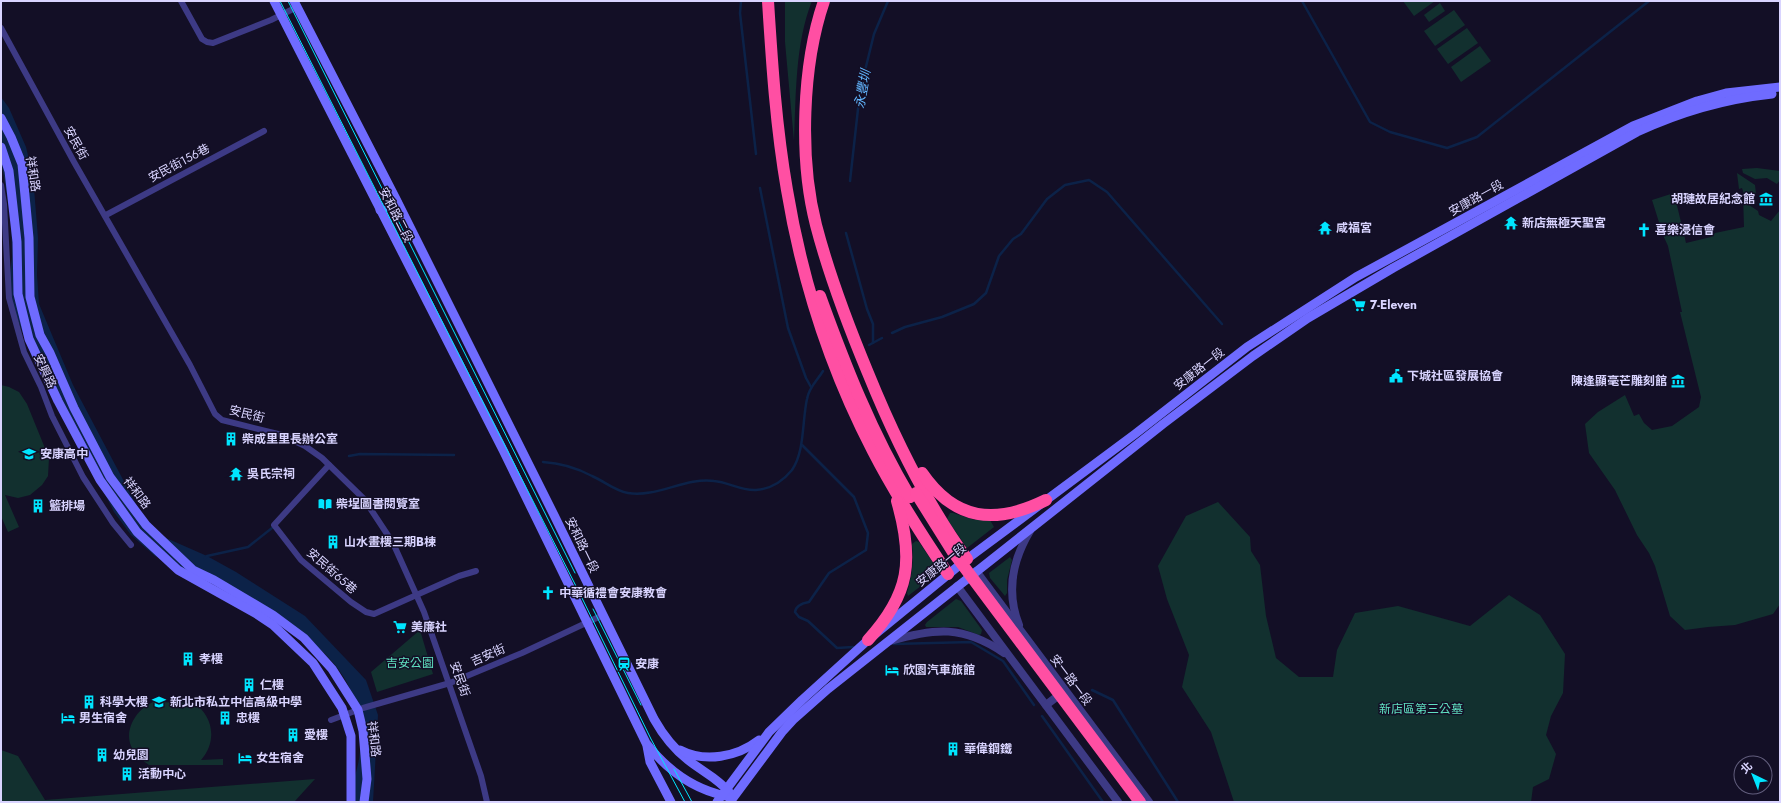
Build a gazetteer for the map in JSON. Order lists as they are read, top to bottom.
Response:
{
  "streets": {
    "main road": [
      "祥和路",
      "安康路一段",
      "安和路二段",
      "安和路一段"
    ],
    "street": [
      "安民街",
      "安民街156巷",
      "安興路",
      "安民街65巷",
      "吉安街",
      "安一路一段"
    ]
  },
  "crossings": [
    ["安民街", "安民街156巷"],
    ["安民街", "安民街65巷"],
    ["安民街", "吉安街"],
    ["祥和路", "吉安街"],
    ["安康路一段", "安和路一段"],
    ["安康路一段", "安一路一段"],
    ["安和路二段", "安和路一段"],
    ["安和路二段", "吉安街"],
    ["安和路一段", "吉安街"]
  ],
  "water": ["永豐圳"],
  "parks": ["吉安公園", "新店區第三公墓"],
  "places": {
    "museum": ["胡璉故居紀念館", "陳逢顯毫芒雕刻館"],
    "temple": ["新店無極天聖宮", "咸福宮", "吳氏宗祠"],
    "church": ["喜樂浸信會", "中華循禮會安康教會"],
    "supermarket": ["7-Eleven", "美廉社"],
    "public building": ["下城社區發展協會"],
    "building": [
      "柴成里里長辦公室",
      "籃排場",
      "山水畫樓三期B棟",
      "孝樓",
      "仁樓",
      "科學大樓",
      "忠樓",
      "愛樓",
      "華偉鋼鐵",
      "幼兒園",
      "活動中心"
    ],
    "school or university": ["安康高中", "新北市私立中信高級中學"],
    "library": ["柴埕圖書閱覽室"],
    "station": ["安康"],
    "hotel": ["欣園汽車旅館", "男生宿舍", "女生宿舍"]
  },
  "north": "top left"
}
